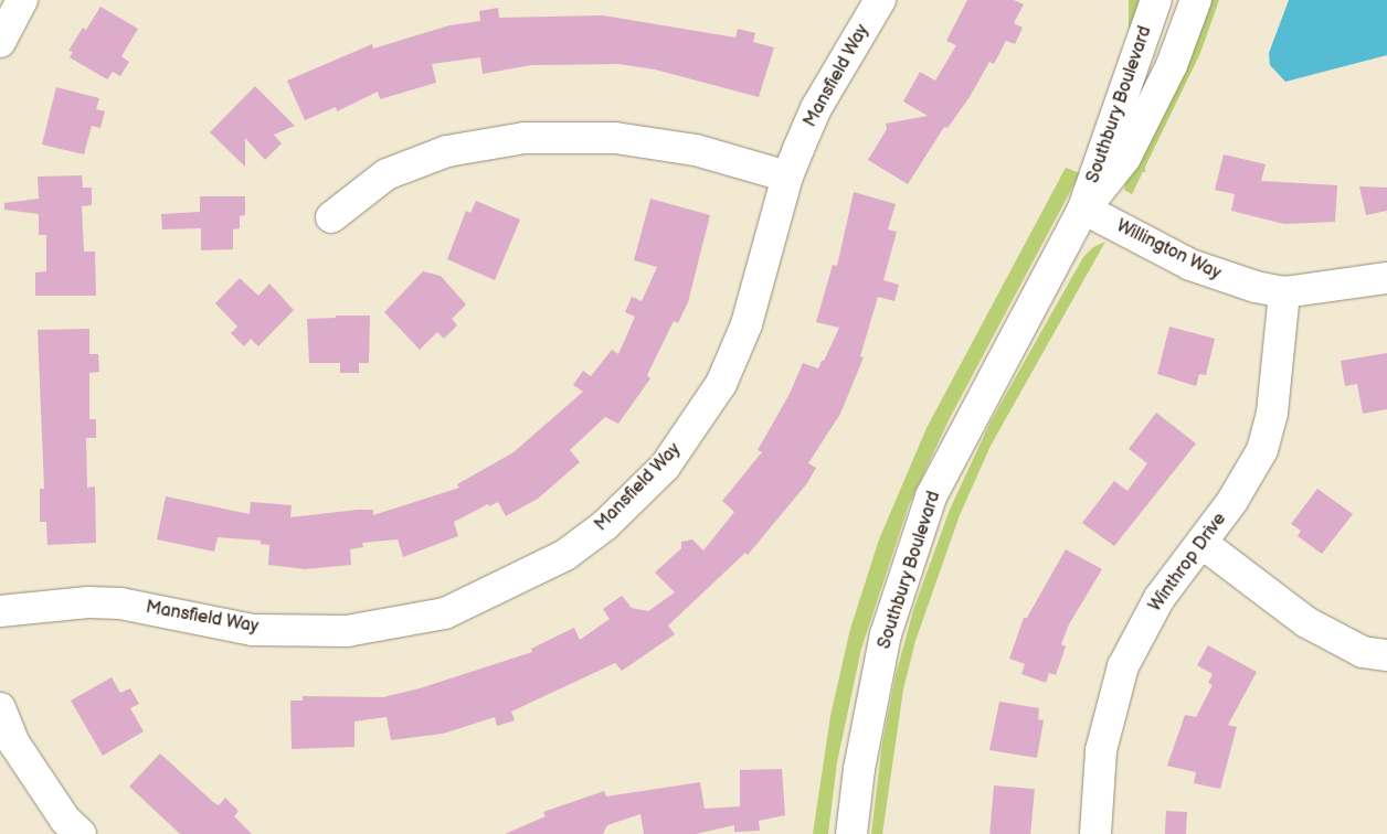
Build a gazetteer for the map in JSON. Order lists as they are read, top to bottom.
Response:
{
  "streets": {
    "street": [
      "Mansfield Way",
      "Southbury Boulevard",
      "Willington Way",
      "Winthrop Drive"
    ]
  },
  "crossings": [
    ["Southbury Boulevard", "Willington Way"],
    ["Willington Way", "Winthrop Drive"]
  ]
}
